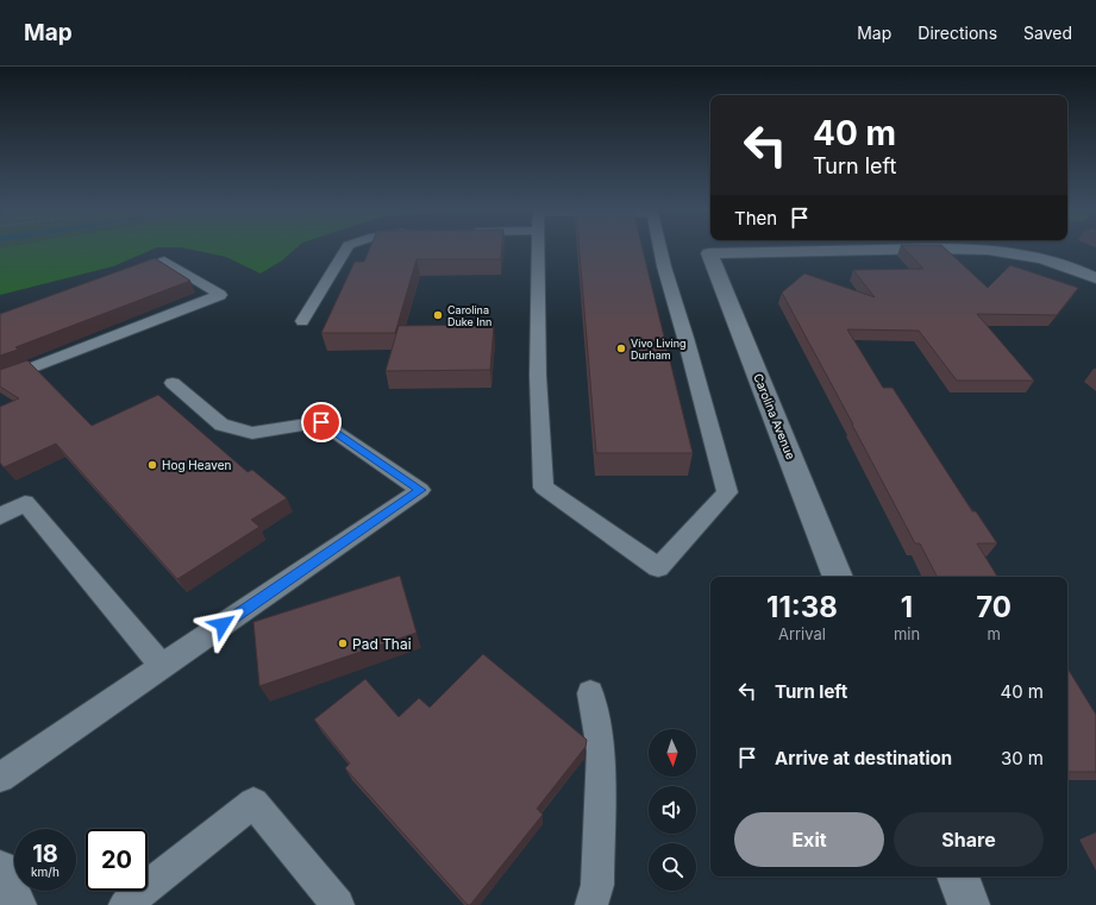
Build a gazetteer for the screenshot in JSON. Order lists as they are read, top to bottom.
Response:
{
  "streets": {
    "street": ["Carolina Avenue"]
  },
  "places": [
    "Carolina Duke Inn",
    "Vivo Living Durham",
    "Hog Heaven",
    "Pad Thai"
  ],
  "north": "bottom",
  "page": {
    "header": "Map",
    "nav": ["Map", "Directions", "Saved"],
    "turn": ["40 m", "Turn left"],
    "then": "Then",
    "eta": [
      "11:38",
      "Arrival",
      "1",
      "min",
      "70",
      "m"
    ],
    "list": [
      {
        "name": "Turn left",
        "value": "40 m"
      },
      {
        "name": "Arrive at destination",
        "value": "30 m"
      }
    ],
    "buttons": ["Exit", "Share"],
    "speed": "18 km/h",
    "limit": "20"
  }
}
